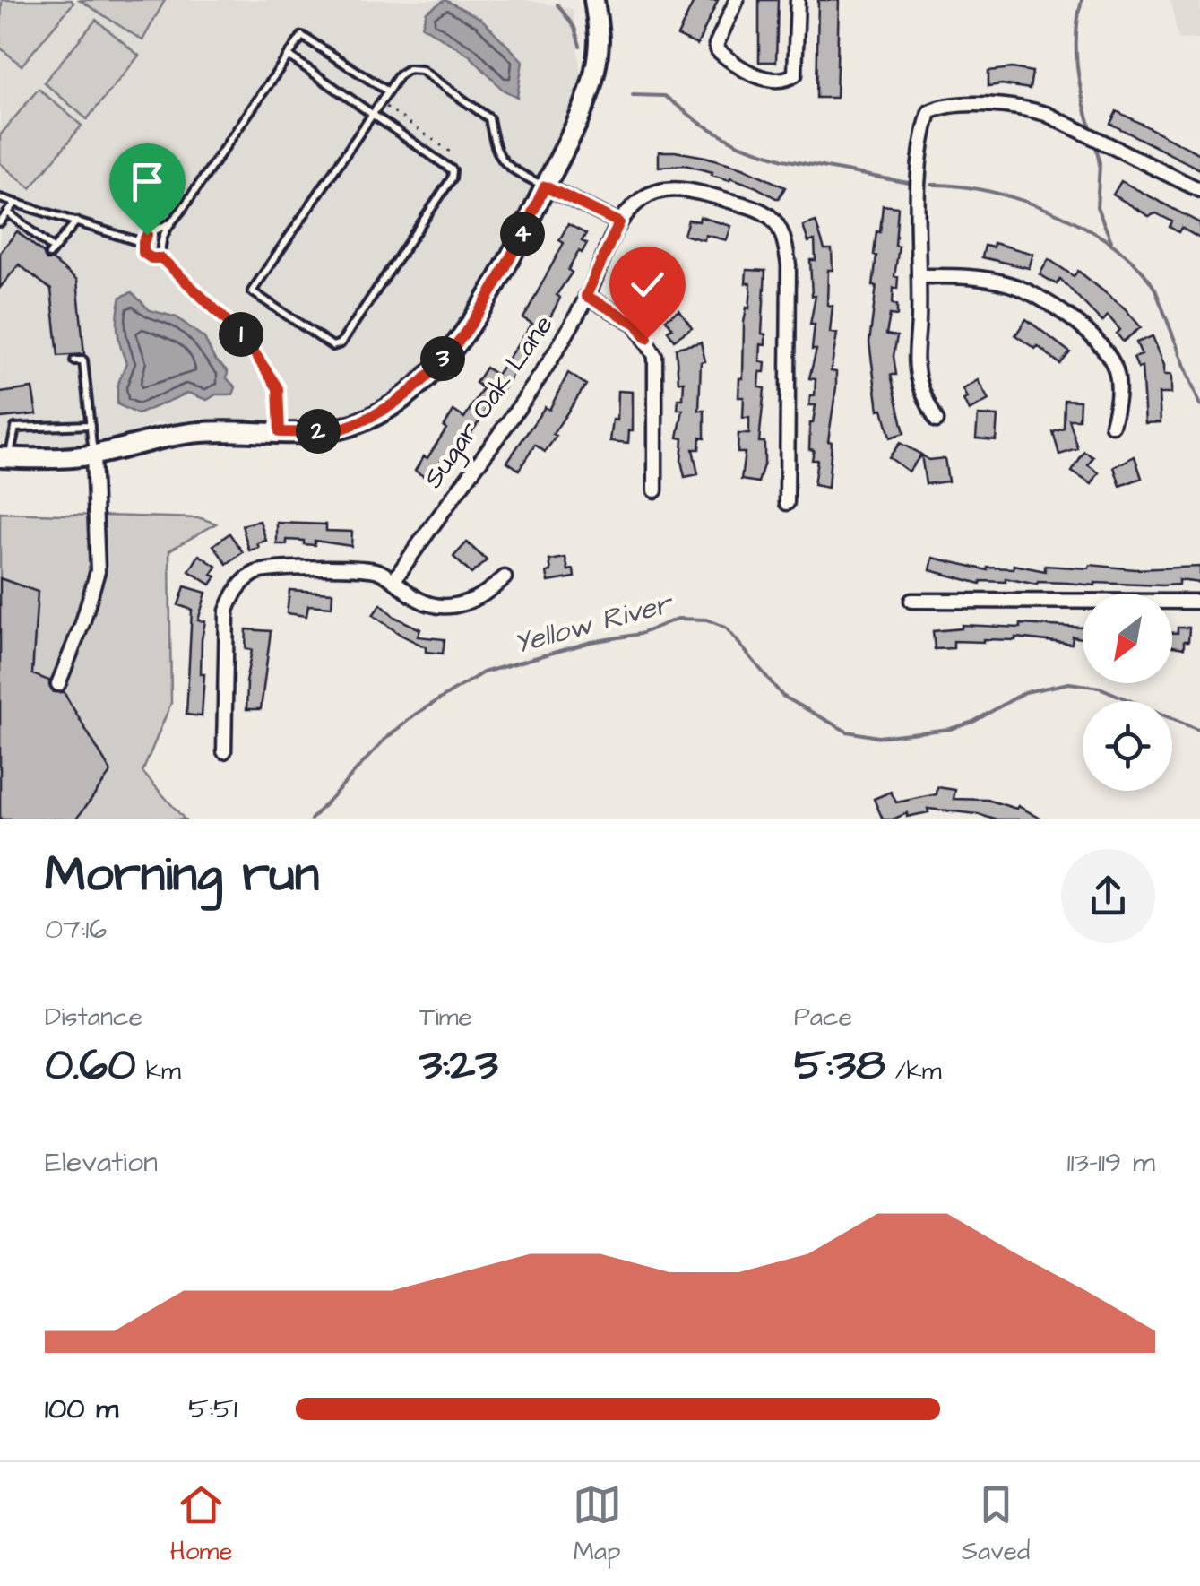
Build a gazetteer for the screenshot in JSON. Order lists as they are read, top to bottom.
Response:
{
  "streets": {
    "street": ["Sugar Oak Lane"]
  },
  "water": ["Yellow River"],
  "north": "bottom left",
  "page": {
    "pins": [
      "4",
      "1",
      "3",
      "2"
    ],
    "heading": ["Morning run", "07:16"],
    "stats": [
      ["Distance", "0.60 km"],
      ["Time", "3:23"],
      ["Pace", "5:38 /km"]
    ],
    "chart": ["Elevation", "113–119 m"],
    "list": [
      {
        "name": "100 m",
        "note": "5:51"
      }
    ],
    "tabs": ["Home", "Map", "Saved"]
  }
}
